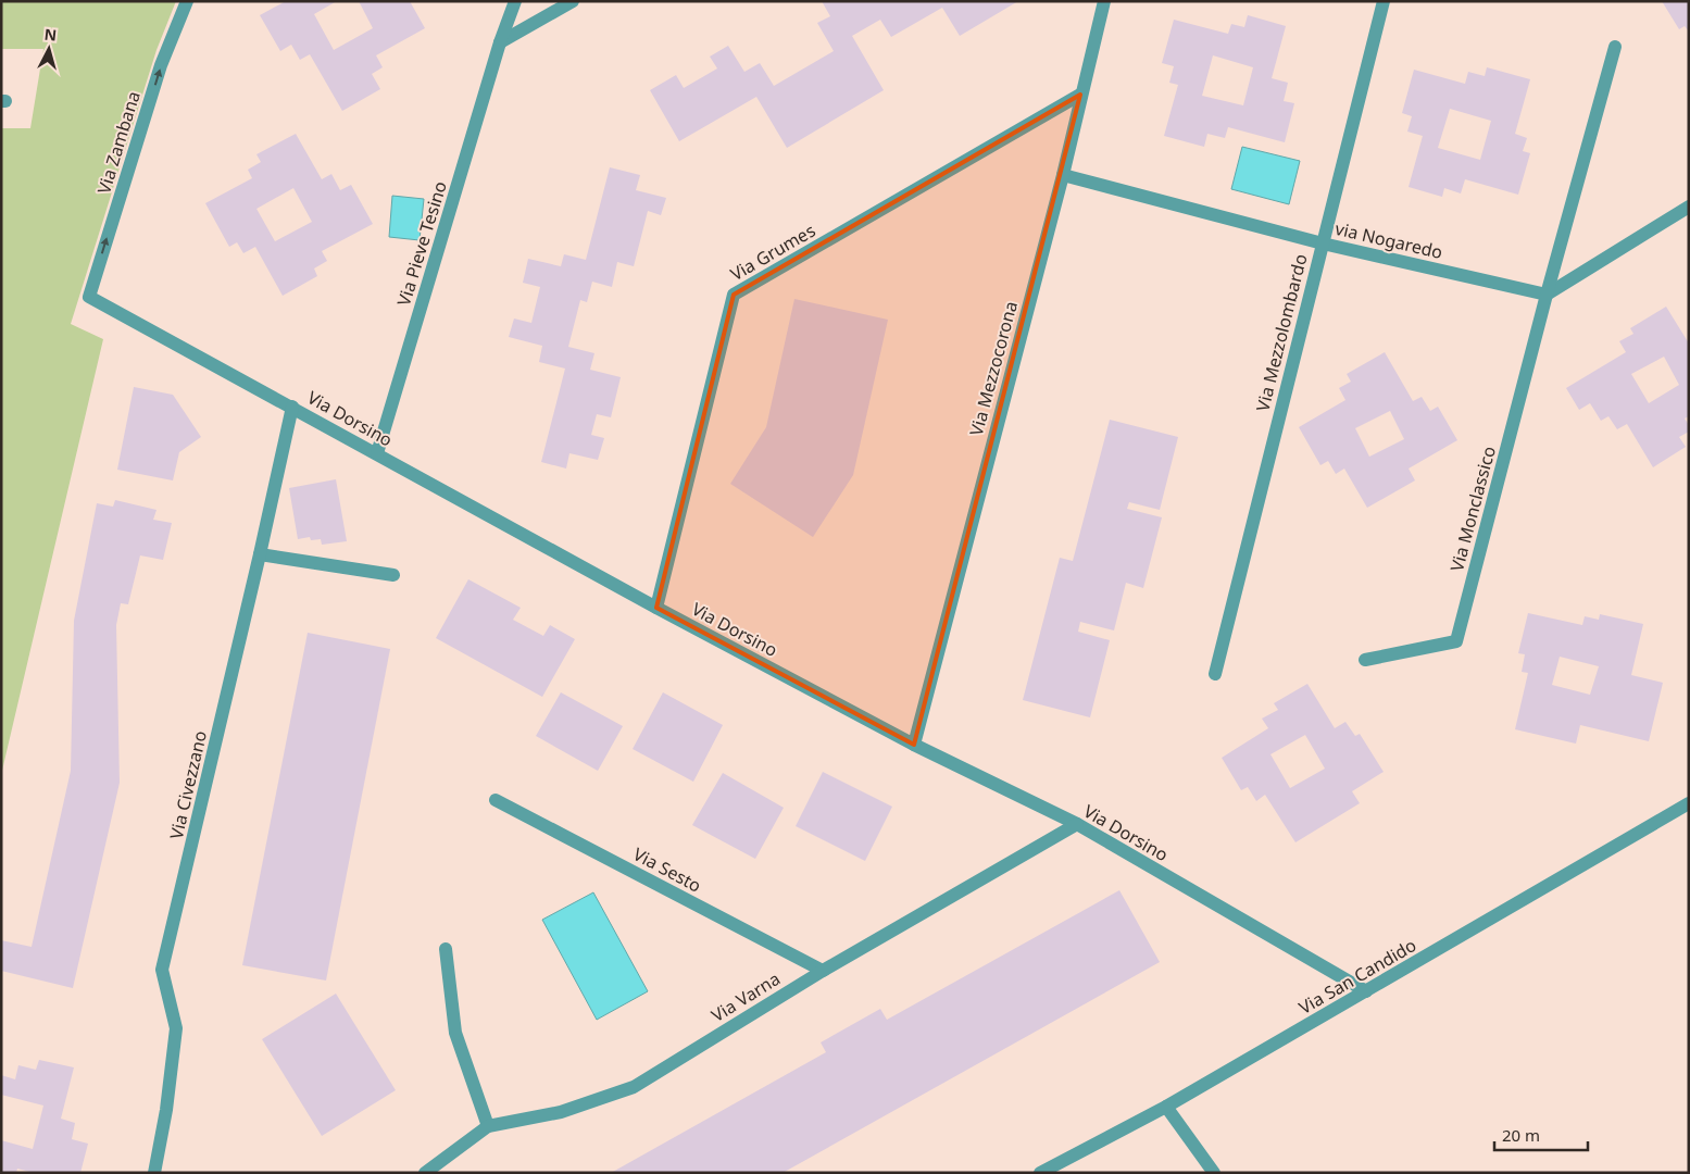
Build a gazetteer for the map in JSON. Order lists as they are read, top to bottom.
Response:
{
  "streets": {
    "street": [
      "Via Zambana",
      "via Nogaredo",
      "Via Pieve Tesino",
      "Via Grumes",
      "Via Mezzolombardo",
      "Via Mezzocorona",
      "Via Dorsino",
      "Via Monclassico",
      "Via Civezzano",
      "Via Sesto",
      "Via San Candido",
      "Via Varna"
    ]
  },
  "crossings": [
    ["Via Zambana", "Via Dorsino"],
    ["via Nogaredo", "Via Mezzolombardo"],
    ["via Nogaredo", "Via Mezzocorona"],
    ["via Nogaredo", "Via Monclassico"],
    ["Via Pieve Tesino", "Via Dorsino"],
    ["Via Grumes", "Via Mezzocorona"],
    ["Via Grumes", "Via Dorsino"],
    ["Via Mezzocorona", "Via Dorsino"],
    ["Via Dorsino", "Via Civezzano"],
    ["Via Dorsino", "Via San Candido"],
    ["Via Dorsino", "Via Varna"],
    ["Via Sesto", "Via Varna"]
  ],
  "one_way": ["Via Zambana"],
  "scale_bar": "20 m",
  "north": "top"
}
